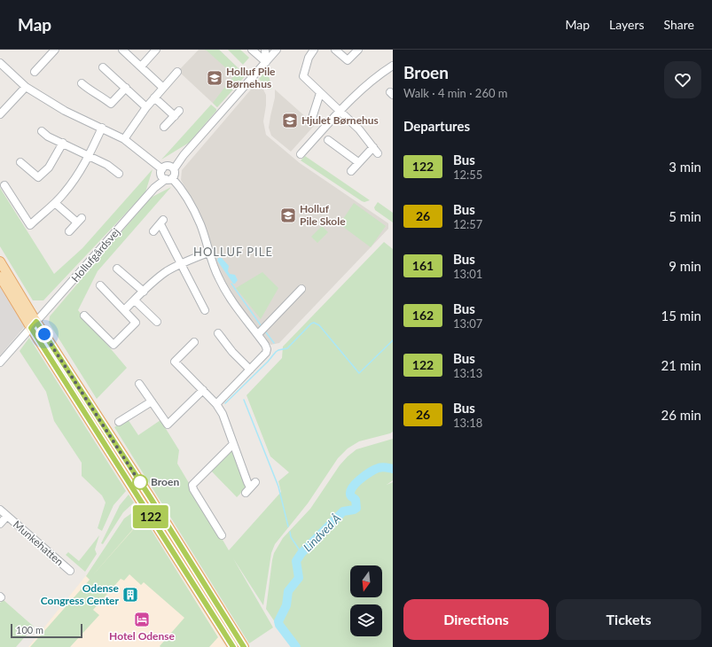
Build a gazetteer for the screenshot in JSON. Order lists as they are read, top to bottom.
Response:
{
  "streets": {
    "street": ["Hollufgårdsvej", "Munkehatten"]
  },
  "districts": ["HOLLUF PILE"],
  "water": ["Lindved Å"],
  "places": {
    "school or university": ["Holluf Pile Børnehus", "Hjulet Børnehus", "Holluf Pile Skole"],
    "other": ["Broen"],
    "building": ["Odense Congress Center"],
    "hotel": ["Hotel Odense"]
  },
  "lines": ["bus line 122"],
  "scale_bar": "100 m",
  "north": "bottom",
  "page": {
    "header": "Map",
    "nav": ["Map", "Layers", "Share"],
    "on_map": "122",
    "heading": [
      ["Broen", "Walk · 4 min · 260 m"],
      "Departures"
    ],
    "list": [
      {
        "mark": "122",
        "name": "Bus",
        "note": "12:55",
        "value": "3 min"
      },
      {
        "mark": "26",
        "name": "Bus",
        "note": "12:57",
        "value": "5 min"
      },
      {
        "mark": "161",
        "name": "Bus",
        "note": "13:01",
        "value": "9 min"
      },
      {
        "mark": "162",
        "name": "Bus",
        "note": "13:07",
        "value": "15 min"
      },
      {
        "mark": "122",
        "name": "Bus",
        "note": "13:13",
        "value": "21 min"
      },
      {
        "mark": "26",
        "name": "Bus",
        "note": "13:18",
        "value": "26 min"
      }
    ],
    "buttons": ["Directions", "Tickets"],
    "scale": "100 m"
  }
}
